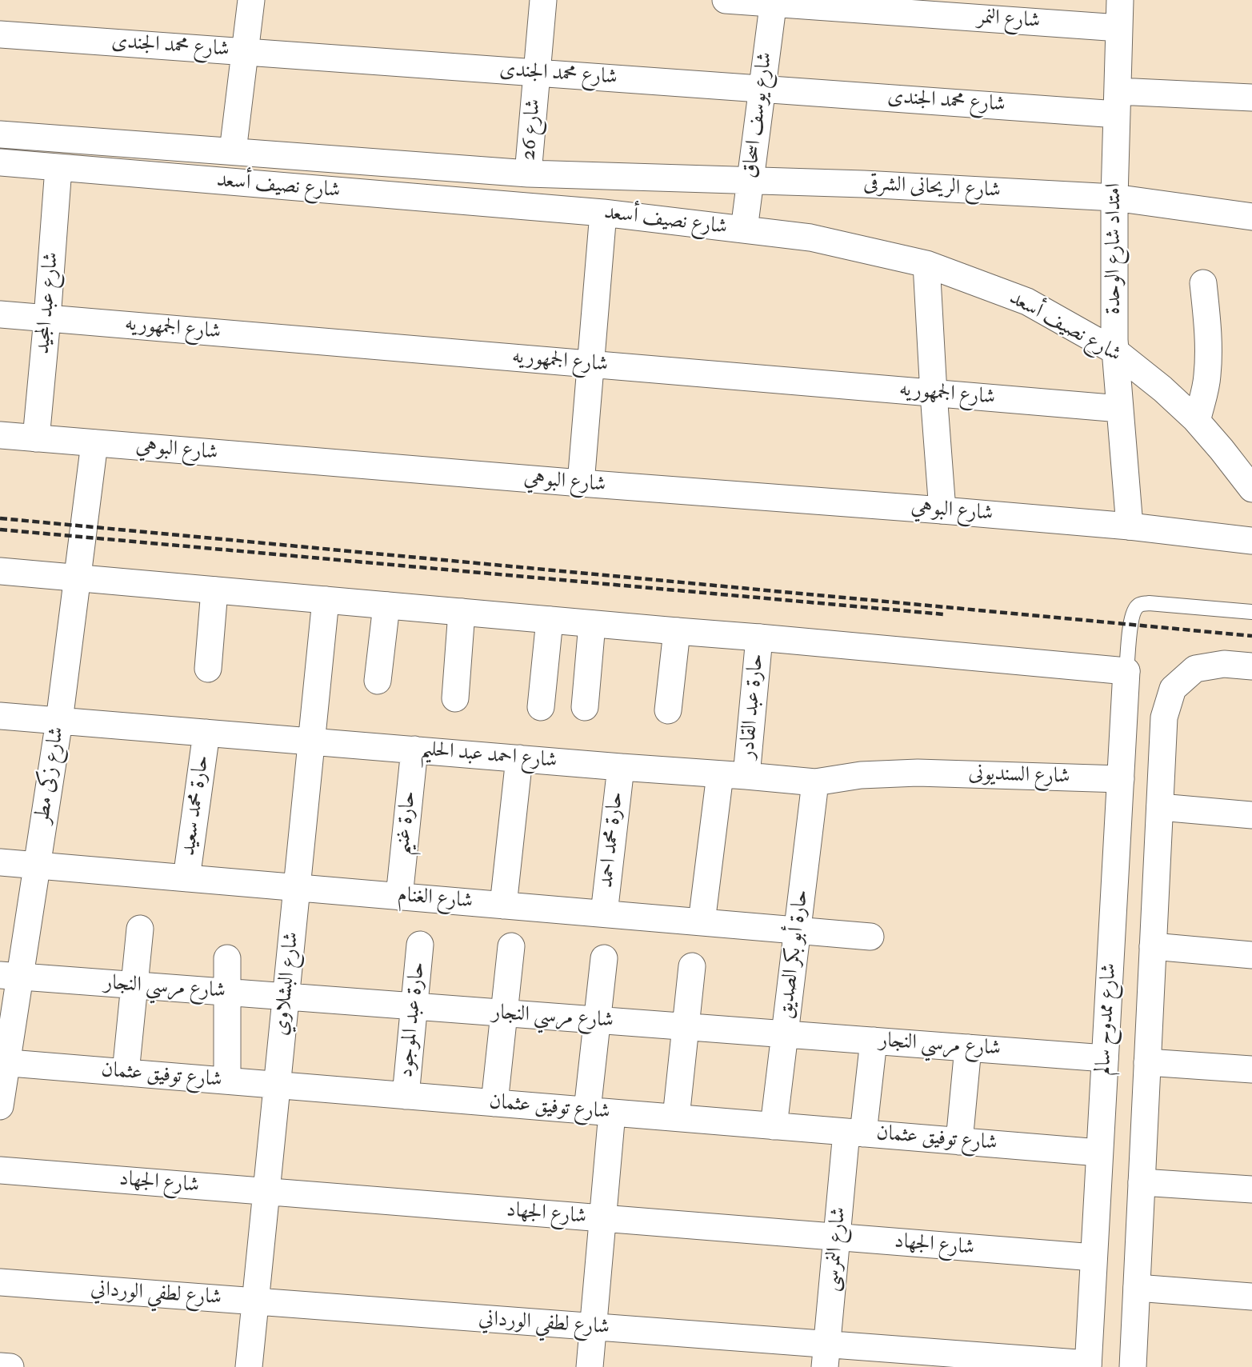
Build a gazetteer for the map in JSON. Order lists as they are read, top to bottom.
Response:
{
  "streets": {
    "street": [
      "شارع النمر",
      "شارع محمد الجندى",
      "شارع يوسف اسحاق",
      "شارع 26",
      "شارع نصيف أسعد",
      "شارع الريحانى الشرقى",
      "امتداد شارع الوحدة",
      "شارع عبد المجيد",
      "شارع الجمهوريه",
      "شارع البوهي",
      "حارة عبد القادر",
      "شارع احمد عبد الحليم",
      "شارع زكى مطر",
      "شارع السنديونى",
      "حارة محمد سعيد",
      "حارة غنيم",
      "حارة محمد احمد",
      "شارع الغنام",
      "حارة أبو بكر الصديق",
      "شارع البشلاوي",
      "شارع مرسي النجار",
      "شارع ممدوح سالم",
      "حارة عبد الموجود",
      "شارع توفيق عثمان",
      "شارع الجهاد",
      "شارع النمرسى",
      "شارع لطفي الورداني"
    ]
  },
  "crossings": [
    ["شارع النمر", "شارع يوسف اسحاق"],
    ["شارع النمر", "امتداد شارع الوحدة"],
    ["شارع محمد الجندى", "شارع يوسف اسحاق"],
    ["شارع محمد الجندى", "شارع 26"],
    ["شارع محمد الجندى", "امتداد شارع الوحدة"],
    ["شارع يوسف اسحاق", "شارع نصيف أسعد"],
    ["شارع يوسف اسحاق", "شارع الريحانى الشرقى"],
    ["شارع 26", "شارع نصيف أسعد"],
    ["شارع نصيف أسعد", "شارع الريحانى الشرقى"],
    ["شارع نصيف أسعد", "امتداد شارع الوحدة"],
    ["شارع نصيف أسعد", "شارع عبد المجيد"],
    ["شارع الريحانى الشرقى", "امتداد شارع الوحدة"],
    ["امتداد شارع الوحدة", "شارع الجمهوريه"],
    ["امتداد شارع الوحدة", "شارع البوهي"],
    ["شارع عبد المجيد", "شارع الجمهوريه"],
    ["شارع عبد المجيد", "شارع البوهي"],
    ["شارع البوهي", "شارع زكى مطر"],
    ["حارة عبد القادر", "شارع احمد عبد الحليم"],
    ["شارع احمد عبد الحليم", "شارع زكى مطر"],
    ["شارع احمد عبد الحليم", "شارع السنديونى"],
    ["شارع احمد عبد الحليم", "حارة محمد سعيد"],
    ["شارع احمد عبد الحليم", "حارة غنيم"],
    ["شارع احمد عبد الحليم", "حارة محمد احمد"],
    ["شارع احمد عبد الحليم", "حارة أبو بكر الصديق"],
    ["شارع احمد عبد الحليم", "شارع البشلاوي"],
    ["شارع زكى مطر", "شارع الغنام"],
    ["شارع زكى مطر", "شارع مرسي النجار"],
    ["شارع زكى مطر", "شارع توفيق عثمان"],
    ["شارع السنديونى", "شارع ممدوح سالم"],
    ["حارة محمد سعيد", "شارع الغنام"],
    ["حارة غنيم", "شارع الغنام"],
    ["حارة محمد احمد", "شارع الغنام"],
    ["شارع الغنام", "حارة أبو بكر الصديق"],
    ["شارع الغنام", "شارع البشلاوي"],
    ["حارة أبو بكر الصديق", "شارع مرسي النجار"],
    ["حارة أبو بكر الصديق", "شارع توفيق عثمان"],
    ["شارع البشلاوي", "شارع مرسي النجار"],
    ["شارع البشلاوي", "شارع توفيق عثمان"],
    ["شارع البشلاوي", "شارع الجهاد"],
    ["شارع البشلاوي", "شارع لطفي الورداني"],
    ["شارع مرسي النجار", "شارع ممدوح سالم"],
    ["شارع مرسي النجار", "حارة عبد الموجود"],
    ["شارع مرسي النجار", "شارع النمرسى"],
    ["شارع ممدوح سالم", "شارع توفيق عثمان"],
    ["شارع ممدوح سالم", "شارع الجهاد"],
    ["شارع ممدوح سالم", "شارع لطفي الورداني"],
    ["حارة عبد الموجود", "شارع توفيق عثمان"],
    ["شارع توفيق عثمان", "شارع النمرسى"],
    ["شارع الجهاد", "شارع النمرسى"],
    ["شارع النمرسى", "شارع لطفي الورداني"]
  ]
}
